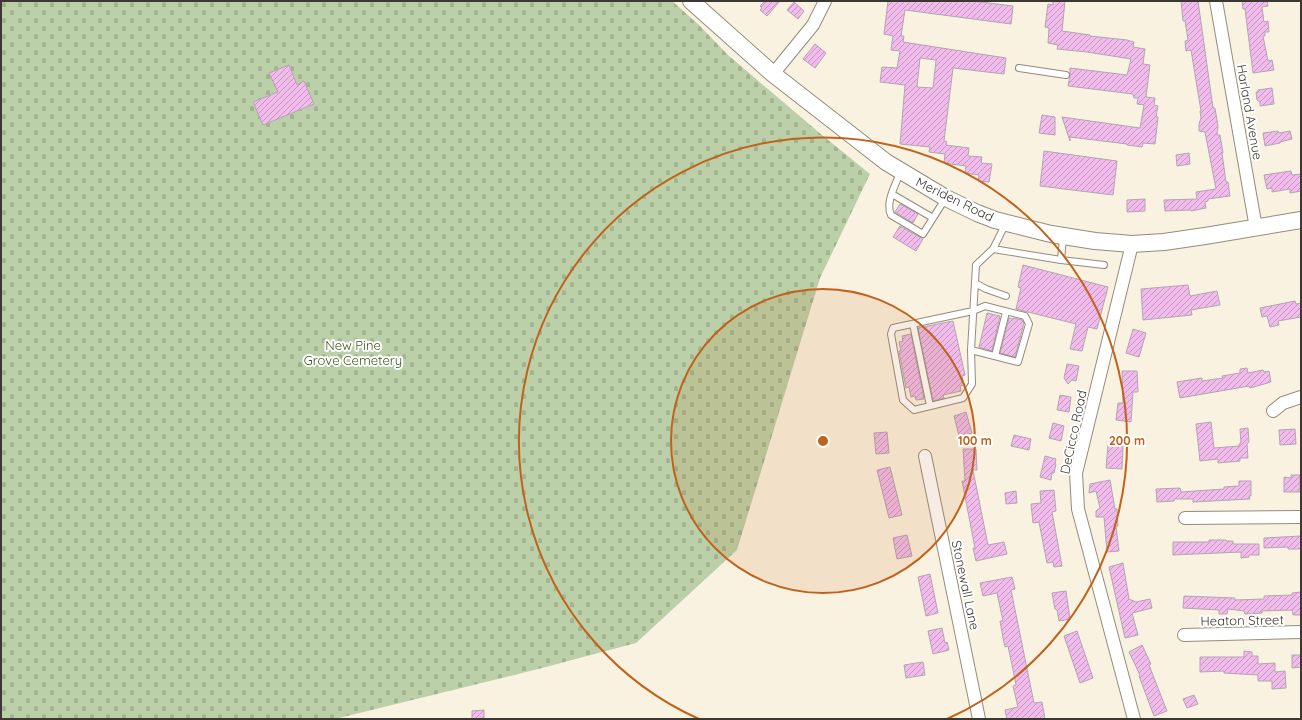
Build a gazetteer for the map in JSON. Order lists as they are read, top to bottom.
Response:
{
  "streets": {
    "main road": ["Meriden Road"],
    "street": [
      "Harland Avenue",
      "DeCicco Road",
      "Stonewall Lane",
      "Heaton Street"
    ]
  },
  "crossings": [
    ["Harland Avenue", "Meriden Road"],
    ["Meriden Road", "DeCicco Road"]
  ],
  "parks": ["New Pine Grove Cemetery"],
  "rings": ["100 m", "200 m"]
}
